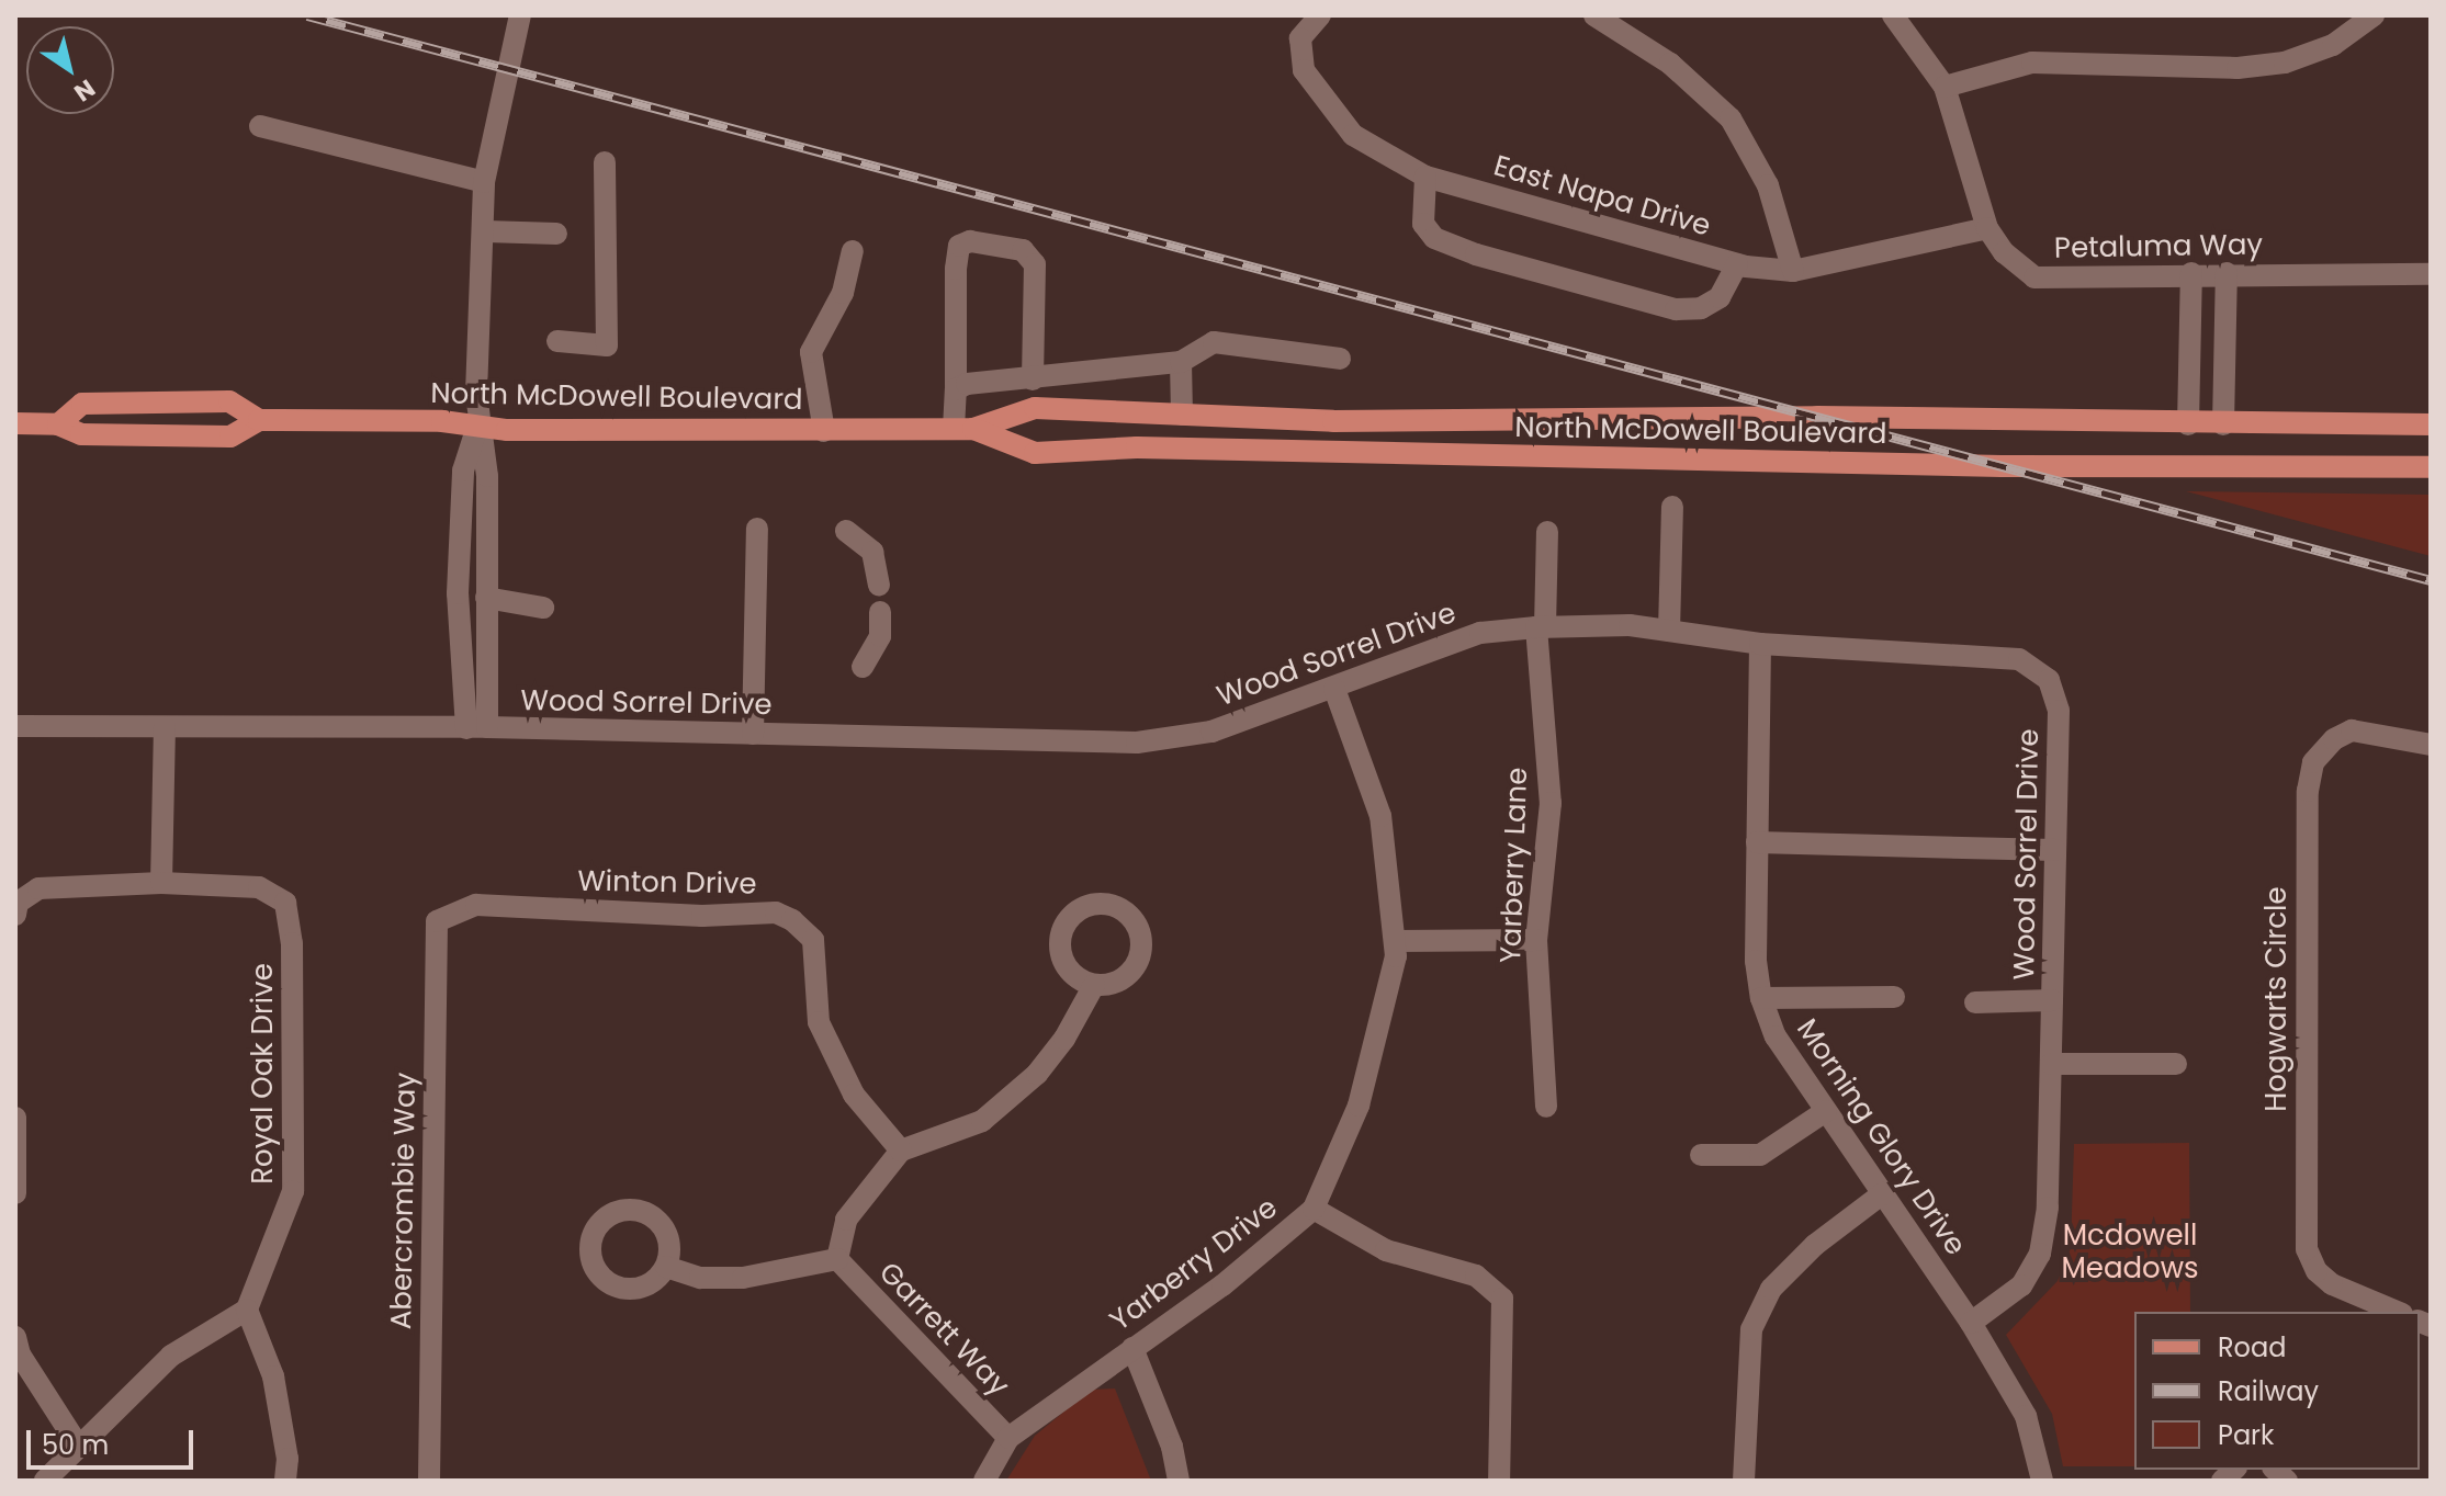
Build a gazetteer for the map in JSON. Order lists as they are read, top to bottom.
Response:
{
  "streets": {
    "main road": ["North McDowell Boulevard"],
    "street": [
      "East Napa Drive",
      "Petaluma Way",
      "Wood Sorrel Drive",
      "Yarberry Lane",
      "Winton Drive",
      "Hogwarts Circle",
      "Royal Oak Drive",
      "Morning Glory Drive",
      "Abercrombie Way",
      "Yarberry Drive",
      "Garrett Way"
    ]
  },
  "crossings": [
    ["East Napa Drive", "Petaluma Way"],
    ["Wood Sorrel Drive", "Yarberry Lane"],
    ["Wood Sorrel Drive", "Morning Glory Drive"],
    ["Wood Sorrel Drive", "Yarberry Drive"],
    ["Winton Drive", "Abercrombie Way"],
    ["Yarberry Drive", "Garrett Way"]
  ],
  "parks": ["Mcdowell Meadows"],
  "legend": ["Road", "Railway", "Park"],
  "scale_bar": "50 m",
  "north": "bottom right"
}
